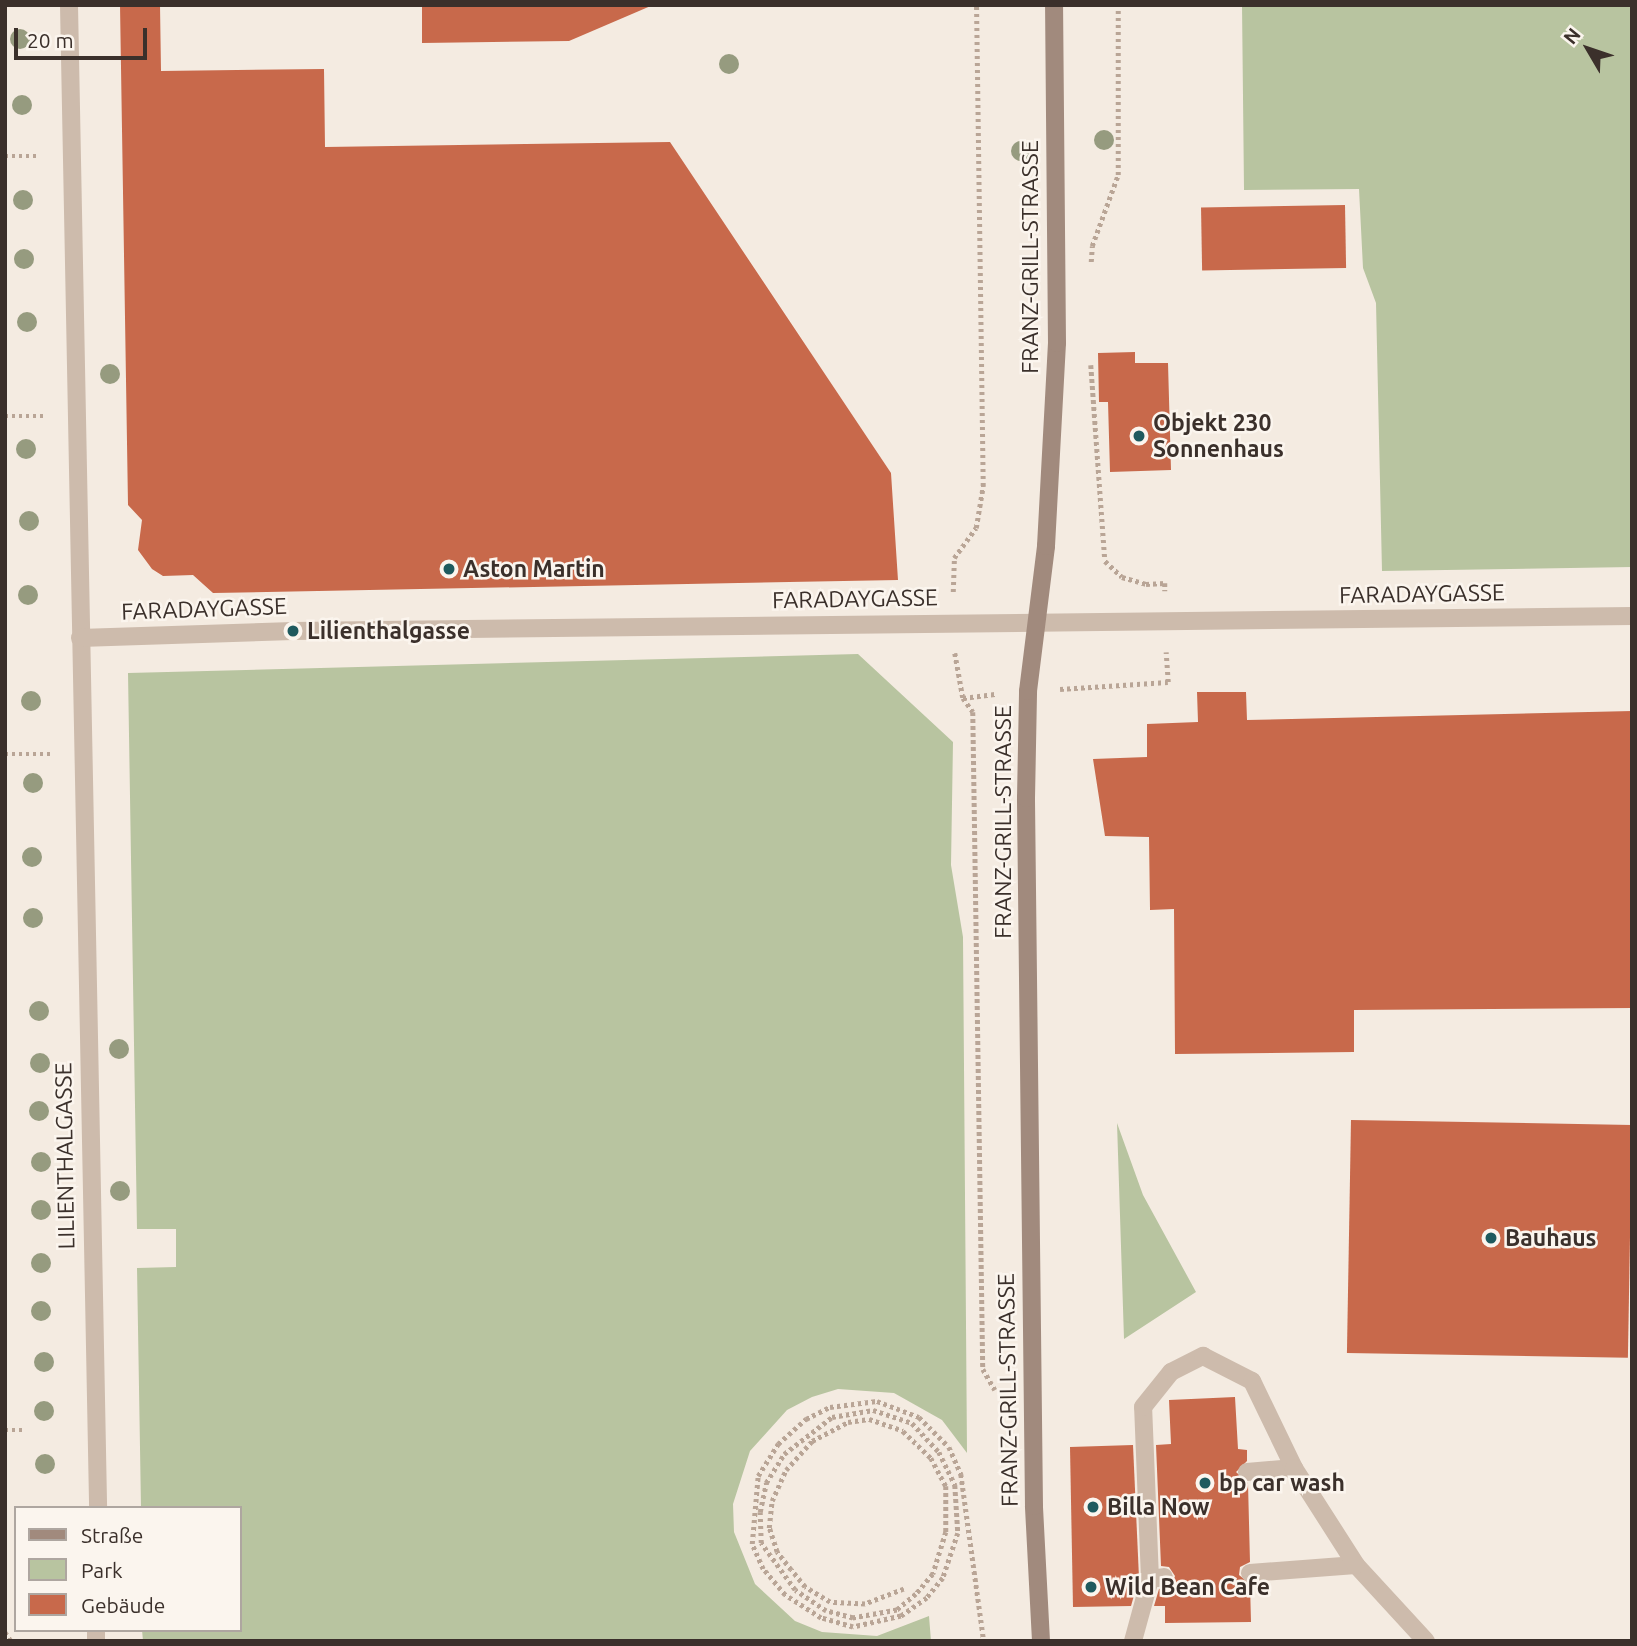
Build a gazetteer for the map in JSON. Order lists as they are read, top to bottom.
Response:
{
  "streets": {
    "street": ["FRANZ-GRILL-STRASSE", "FARADAYGASSE", "LILIENTHALGASSE"]
  },
  "crossings": [
    ["FRANZ-GRILL-STRASSE", "FARADAYGASSE"],
    ["FARADAYGASSE", "LILIENTHALGASSE"]
  ],
  "places": [
    "Objekt 230 Sonnenhaus",
    "Aston Martin",
    "Lilienthalgasse",
    "Bauhaus",
    "bp car wash",
    "Billa Now",
    "Wild Bean Cafe"
  ],
  "legend": ["Straße", "Park", "Gebäude"],
  "scale_bar": "20 m",
  "north": "top left"
}
